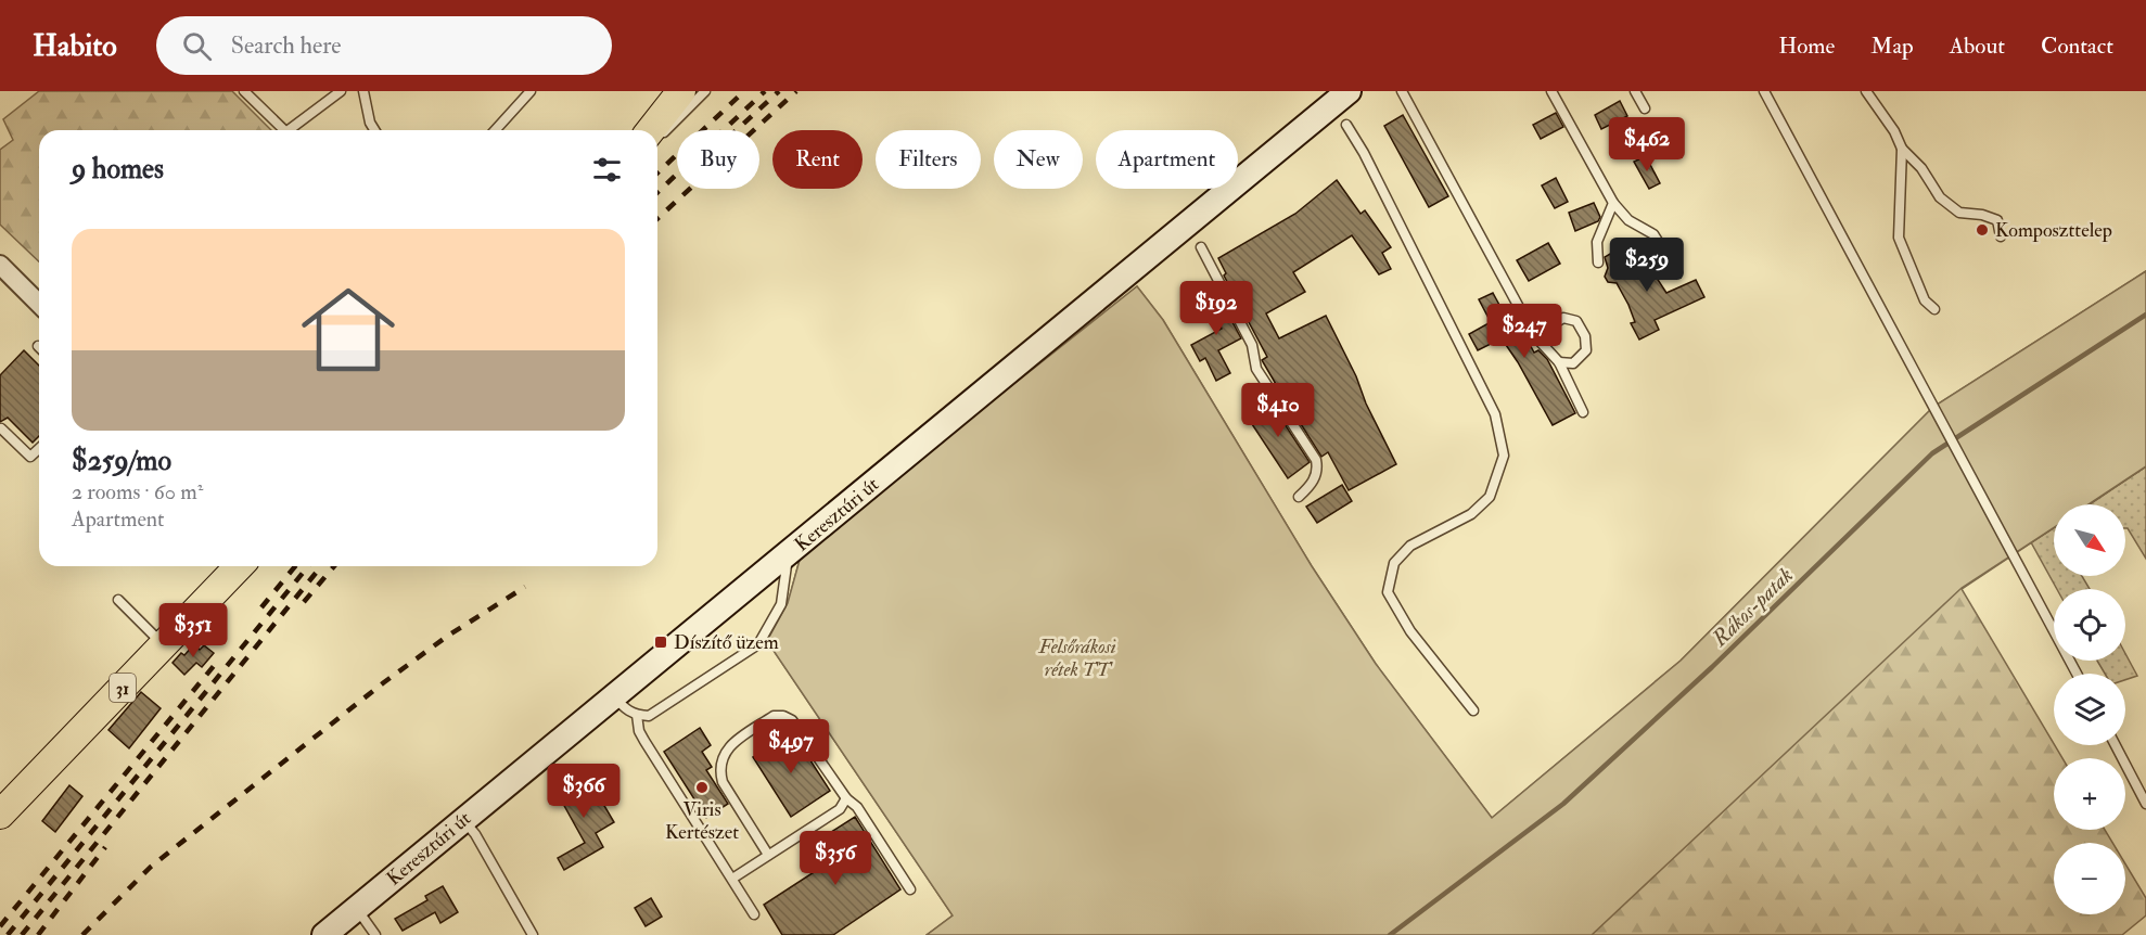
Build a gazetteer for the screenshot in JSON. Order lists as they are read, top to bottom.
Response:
{
  "streets": {
    "main road": ["Keresztúri út", "31"]
  },
  "water": ["Rákos-patak"],
  "parks": ["Felsőrákosi rétek TT"],
  "places": {
    "other": ["Komposzttelep", "Viris Kertészet"],
    "transit": ["Díszítő üzem"]
  },
  "north": "bottom right",
  "page": {
    "header": "Habito",
    "search": "Search here",
    "nav": [
      "Home",
      "Map",
      "About",
      "Contact"
    ],
    "price": [
      "$462",
      "$259",
      "$192",
      "$247",
      "$410",
      "$351",
      "$497",
      "$366",
      "$356"
    ],
    "chip": [
      "Buy",
      "Rent",
      "Filters",
      "New",
      "Apartment"
    ],
    "heading": "9 homes",
    "list": [
      {
        "name": "$259/mo",
        "note": "2 rooms · 60 m² · Apartment"
      }
    ],
    "map_buttons": ["+", "−"]
  }
}
